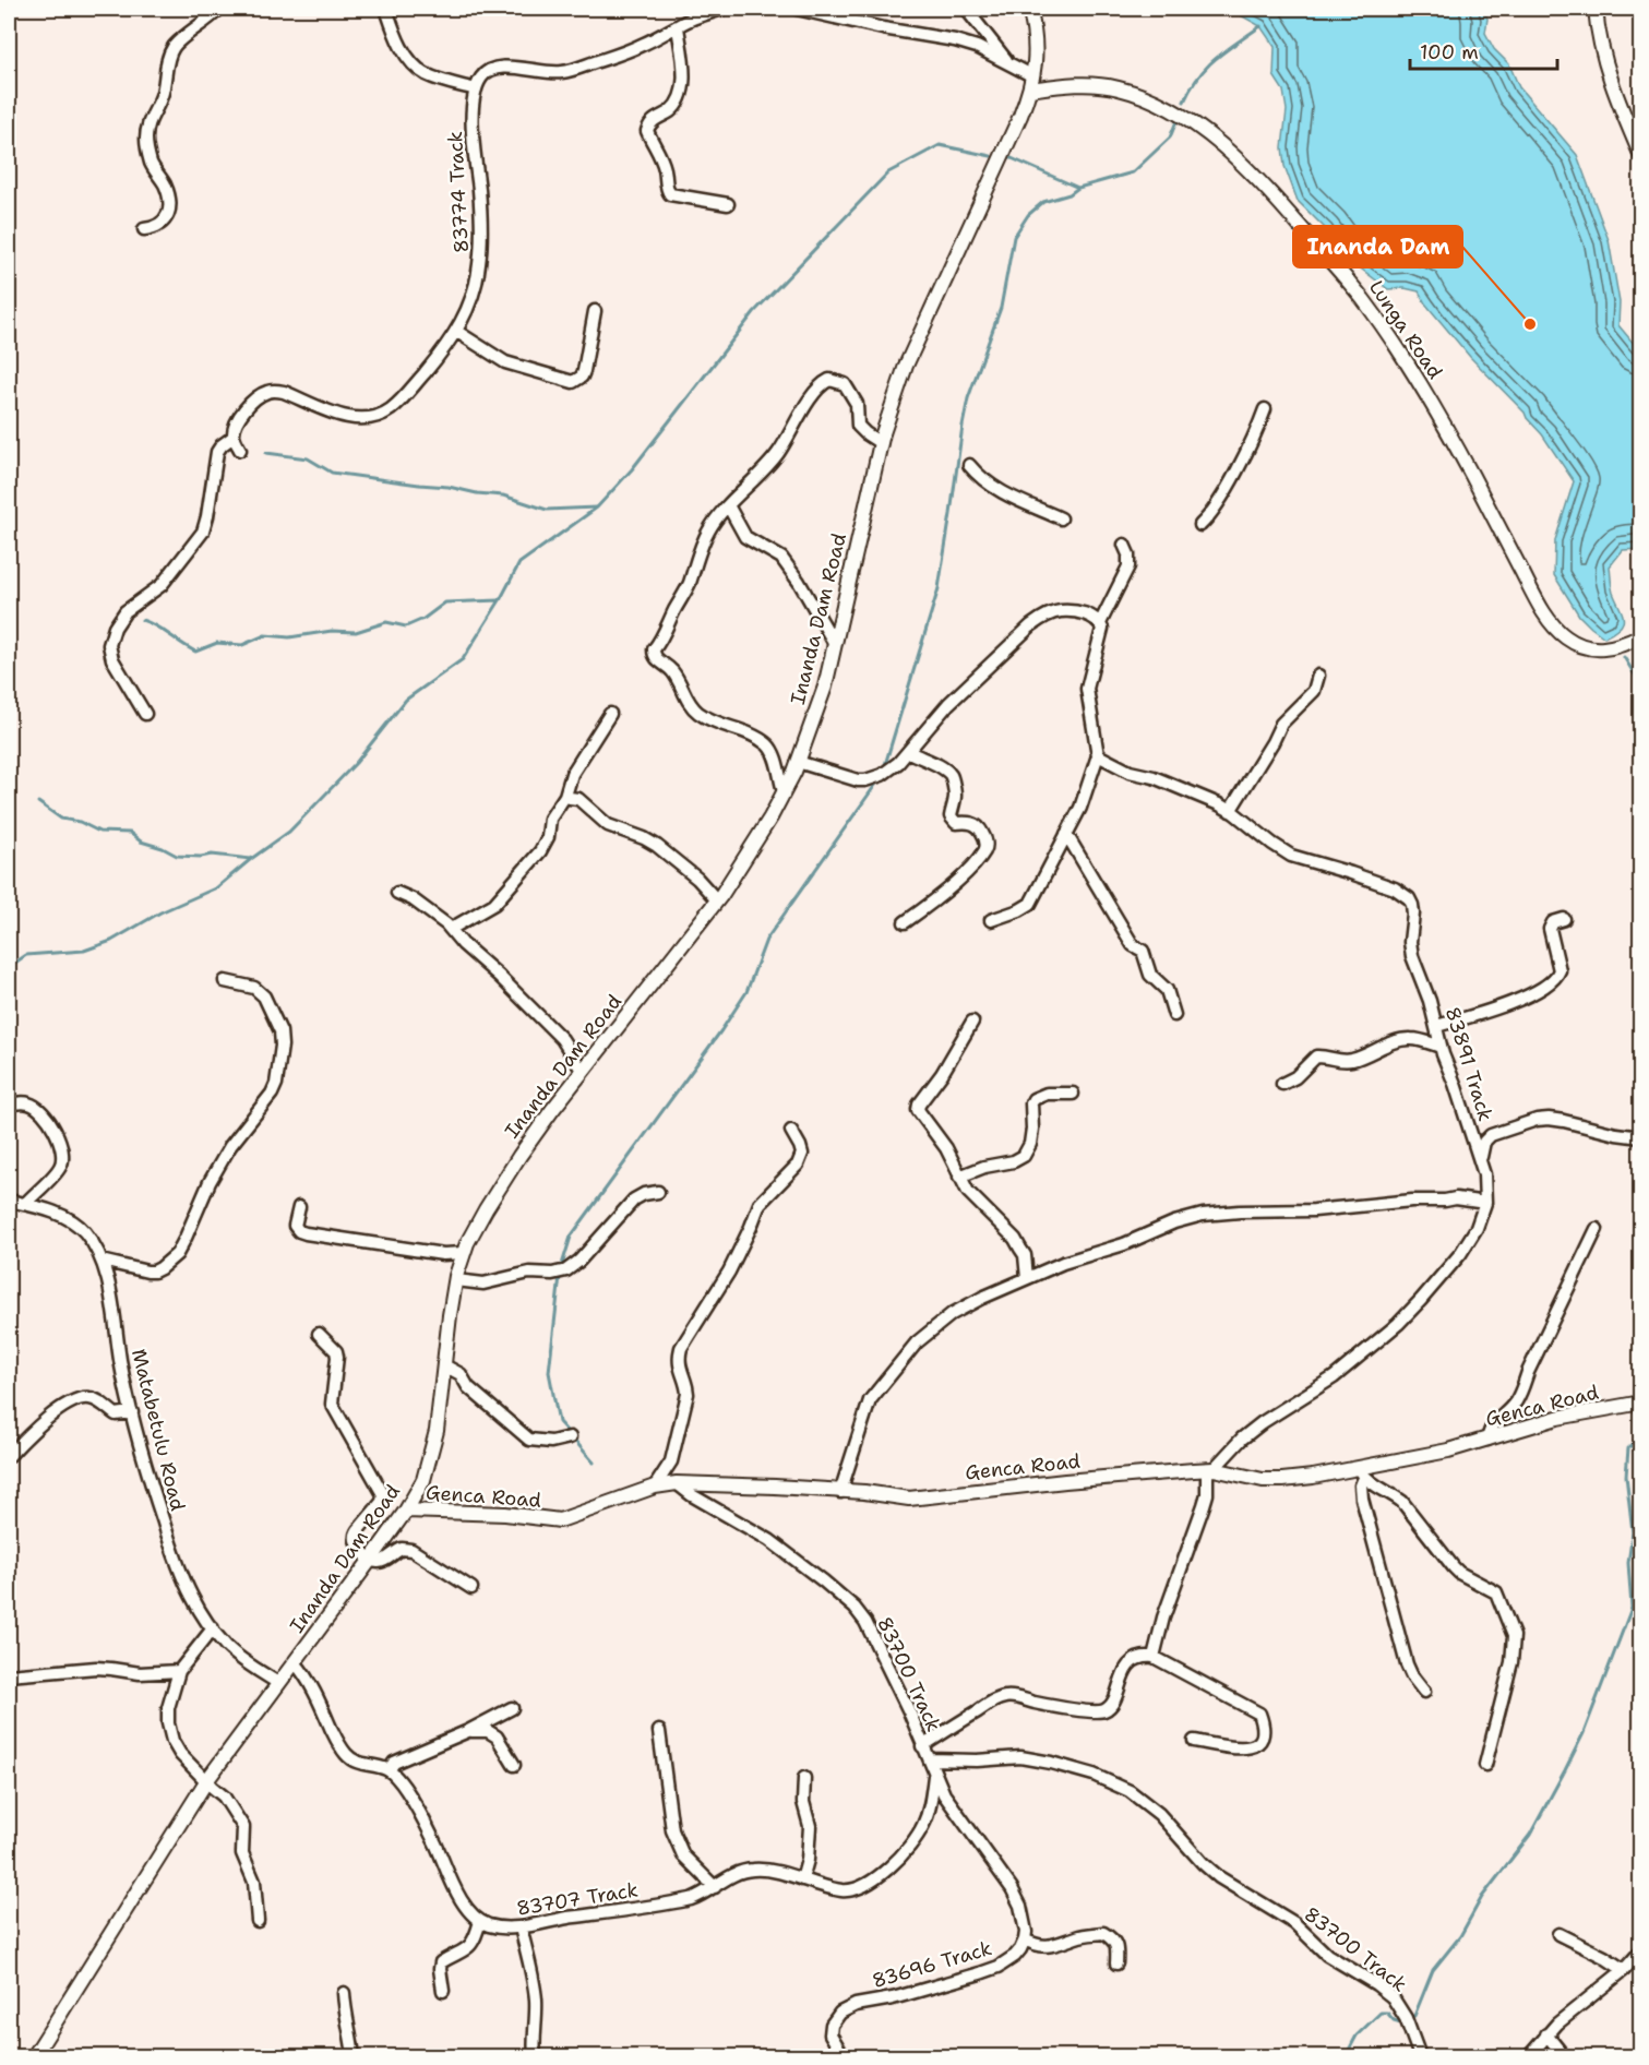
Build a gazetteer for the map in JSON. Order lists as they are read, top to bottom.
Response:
{
  "streets": {
    "street": [
      "83774 Track",
      "Lunga Road",
      "Inanda Dam Road",
      "83891 Track",
      "Genca Road",
      "Matabetulu Road",
      "83700 Track",
      "83707 Track",
      "83696 Track"
    ]
  },
  "crossings": [
    ["Lunga Road", "Inanda Dam Road"],
    ["Inanda Dam Road", "Genca Road"],
    ["Inanda Dam Road", "Matabetulu Road"],
    ["83891 Track", "Genca Road"],
    ["Genca Road", "83700 Track"]
  ],
  "places": ["Inanda Dam"],
  "scale_bar": "100 m"
}
